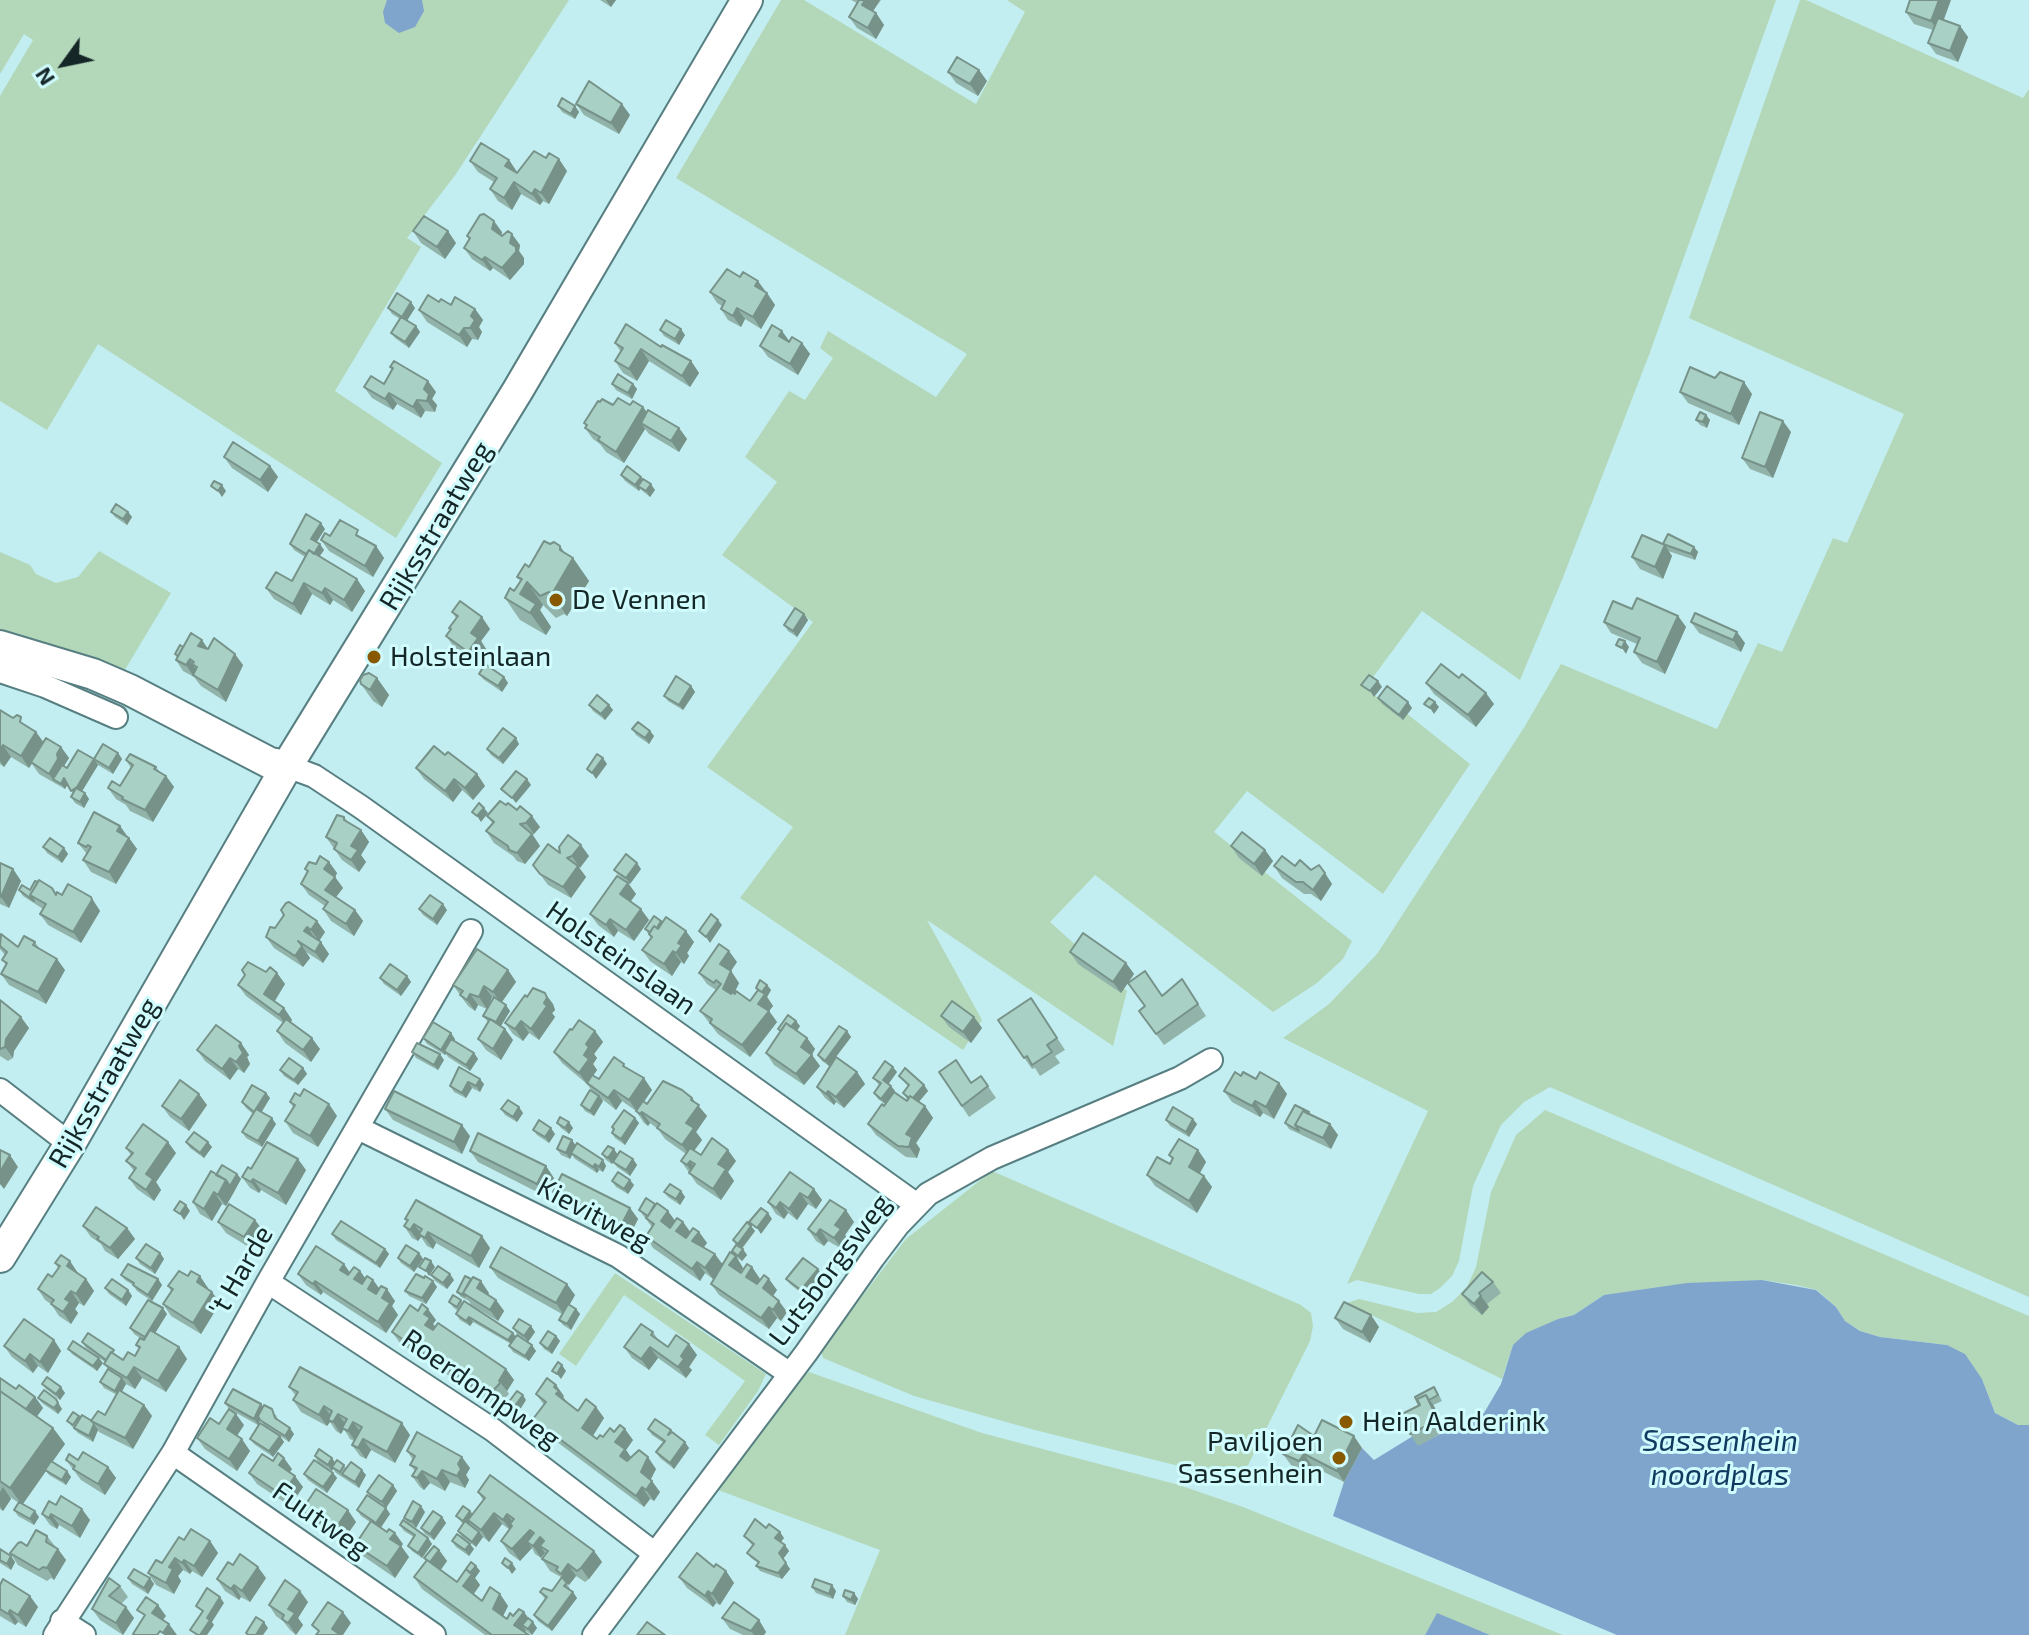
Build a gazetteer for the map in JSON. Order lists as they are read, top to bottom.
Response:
{
  "streets": {
    "main road": ["Rijksstraatweg"],
    "street": [
      "Holsteinslaan",
      "Kievitweg",
      "Lutsborgsweg",
      "'t Harde",
      "Roerdompweg",
      "Fuutweg"
    ]
  },
  "crossings": [
    ["Rijksstraatweg", "Holsteinslaan"],
    ["Holsteinslaan", "Lutsborgsweg"],
    ["Kievitweg", "Lutsborgsweg"],
    ["Kievitweg", "'t Harde"],
    ["Lutsborgsweg", "Roerdompweg"],
    ["'t Harde", "Roerdompweg"],
    ["'t Harde", "Fuutweg"]
  ],
  "water": ["Sassenhein noordplas"],
  "places": [
    "De Vennen",
    "Holsteinlaan",
    "Hein Aalderink",
    "Paviljoen Sassenhein"
  ],
  "north": "bottom left"
}
